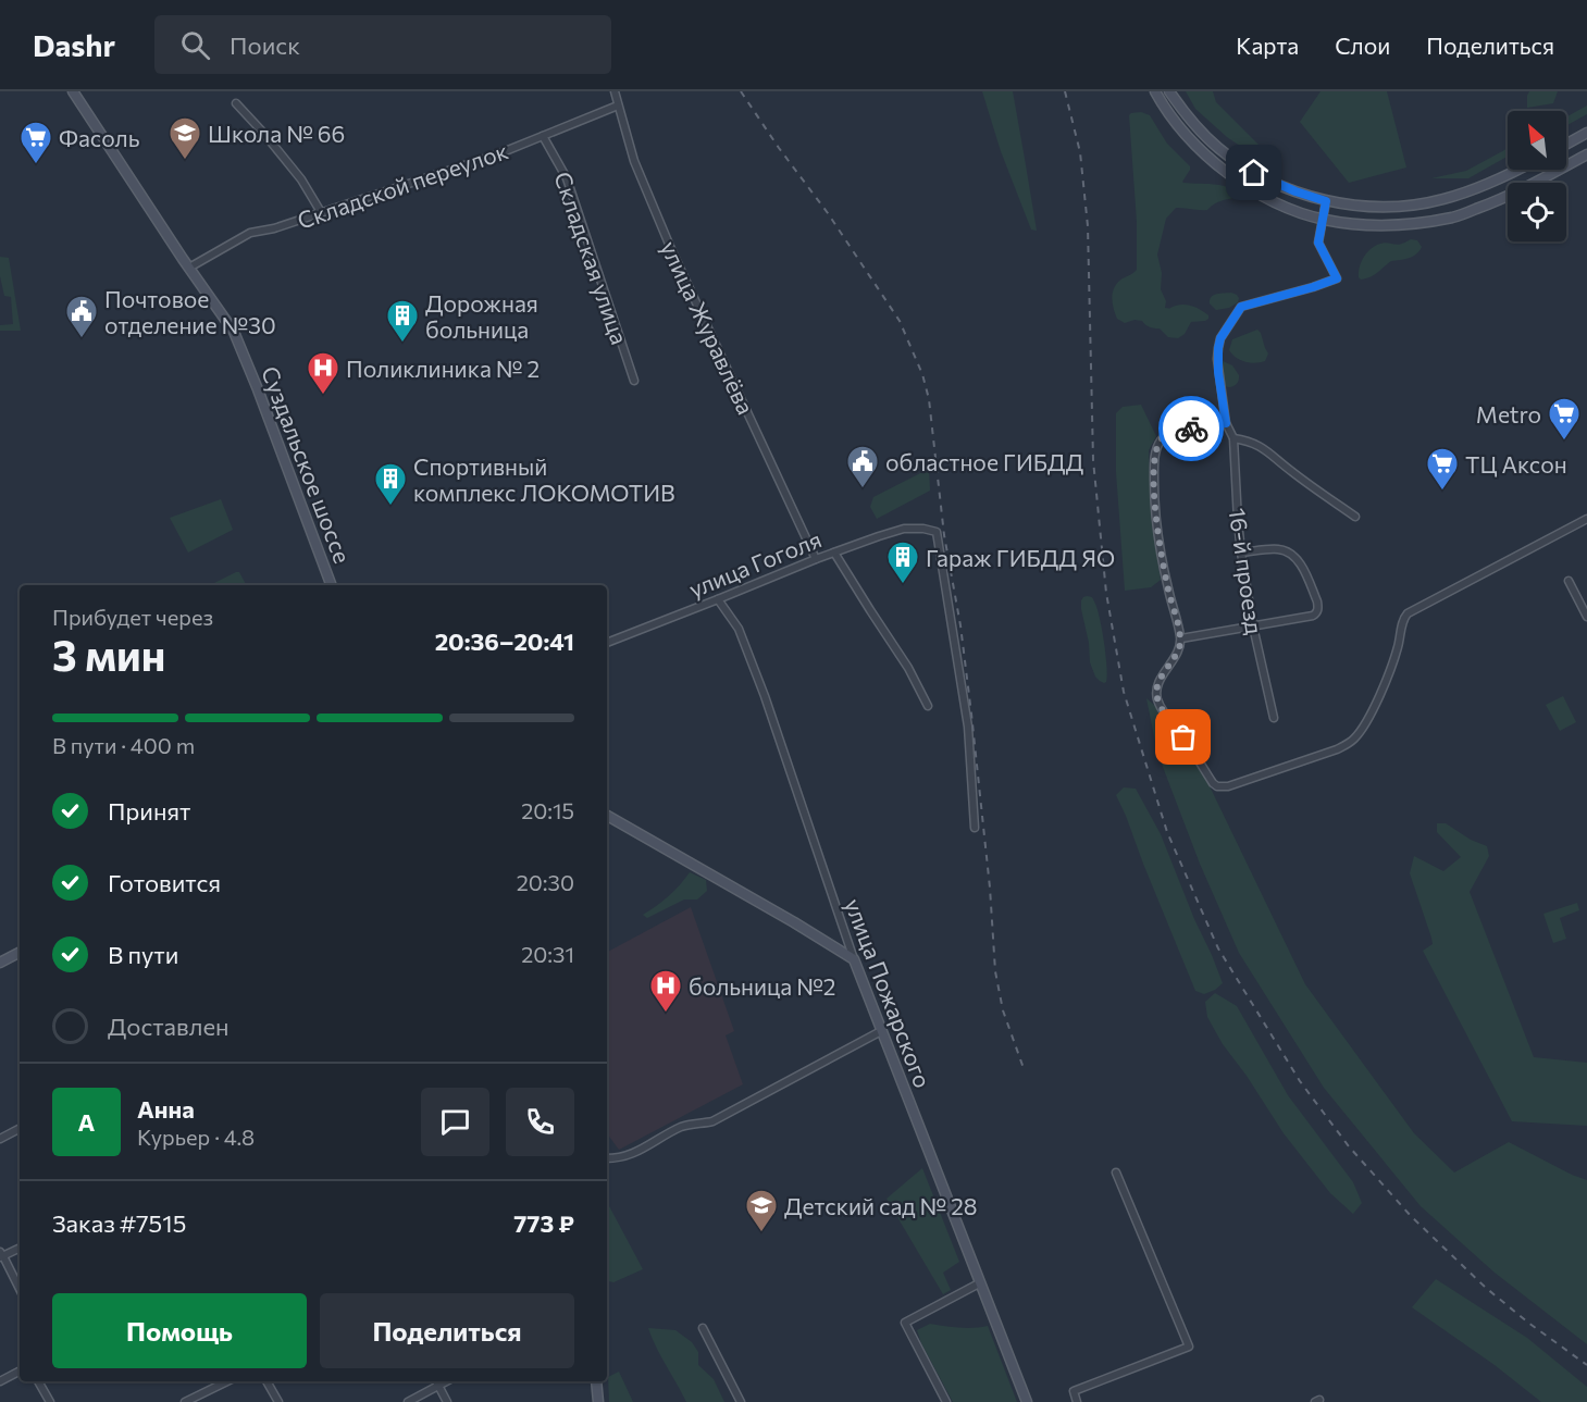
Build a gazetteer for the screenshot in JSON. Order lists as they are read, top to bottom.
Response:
{
  "streets": {
    "main road": ["Суздальское шоссе", "улица Пожарского"],
    "street": [
      "Складской переулок",
      "Складская улица",
      "улица Журавлёва",
      "улица Гоголя",
      "16-й проезд"
    ]
  },
  "crossings": [
    ["Складской переулок", "Складская улица"],
    ["Складской переулок", "улица Журавлёва"],
    ["Складской переулок", "Суздальское шоссе"],
    ["улица Журавлёва", "улица Гоголя"],
    ["улица Гоголя", "улица Пожарского"]
  ],
  "places": {
    "school or university": ["Школа № 66", "Детский сад № 28"],
    "supermarket": ["Фасоль", "Metro", "ТЦ Аксон"],
    "public building": ["Почтовое отделение №30", "областное ГИБДД"],
    "building": ["Дорожная больница", "Спортивный комплекс ЛОКОМОТИВ", "Гараж ГИБДД ЯО"],
    "hospital": ["Поликлиника № 2", "больница №2"]
  },
  "north": "top left",
  "page": {
    "header": "Dashr",
    "search": "Поиск",
    "nav": ["Карта", "Слои", "Поделиться"],
    "heading": ["3 мин", "Прибудет через", "20:36–20:41"],
    "panel": [
      "Анна",
      "Курьер · 4.8",
      "Заказ #7515",
      "773 ₽"
    ],
    "bar": "В пути · 400 m",
    "list": [
      ["Принят", "20:15"],
      ["Готовится", "20:30"],
      ["В пути", "20:31"],
      "Доставлен"
    ],
    "round": "А",
    "buttons": ["Помощь", "Поделиться"]
  }
}
